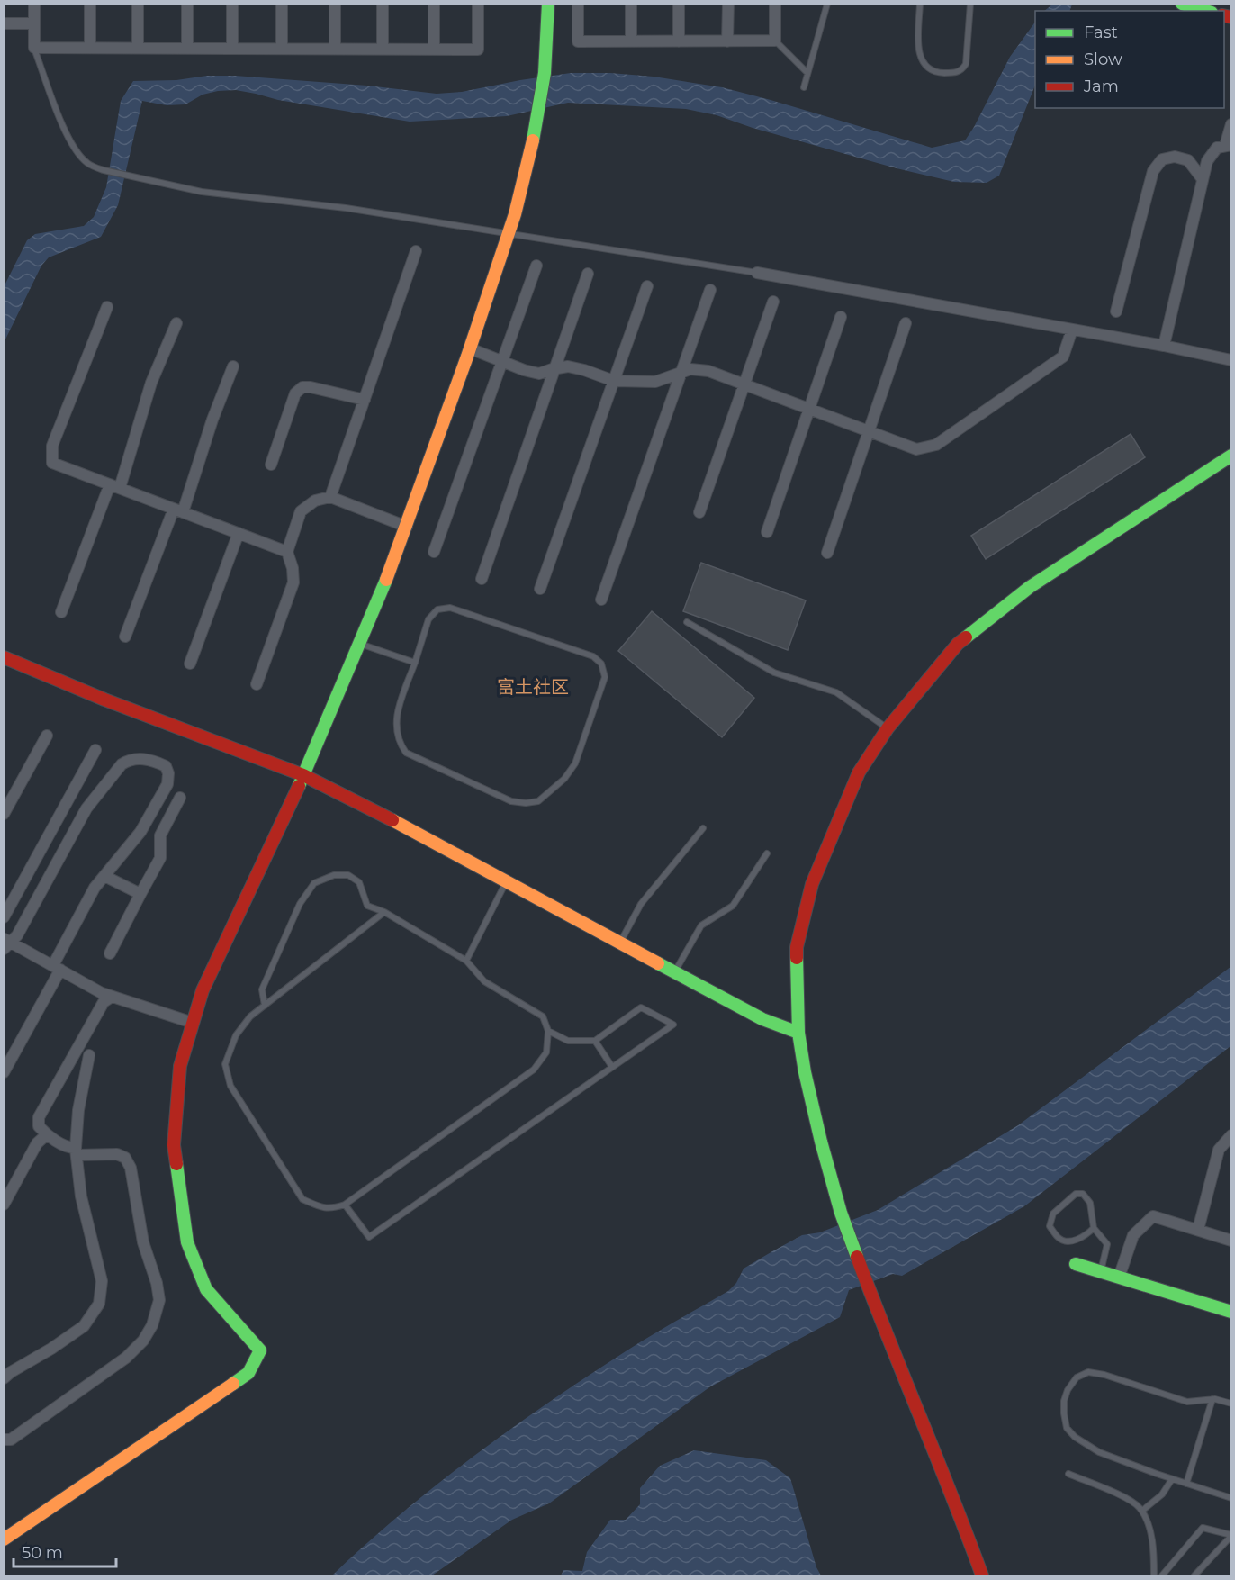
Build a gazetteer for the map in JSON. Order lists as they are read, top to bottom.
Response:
{
  "districts": ["富土社区"],
  "legend": ["Fast", "Slow", "Jam"],
  "scale_bar": "50 m"
}
